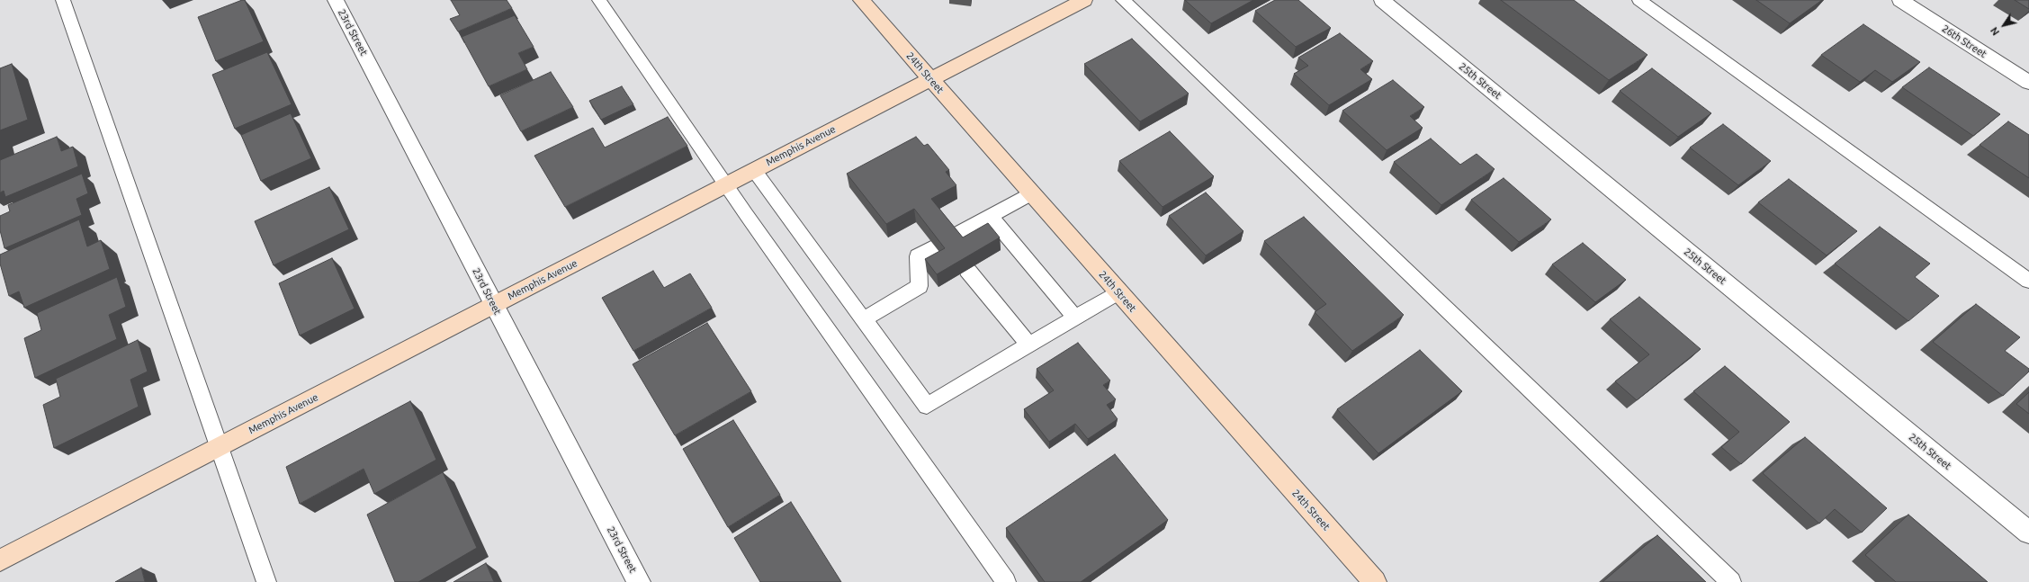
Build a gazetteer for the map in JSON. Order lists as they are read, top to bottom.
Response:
{
  "streets": {
    "street": [
      "23rd Street",
      "26th Street",
      "24th Street",
      "25th Street",
      "Memphis Avenue"
    ]
  },
  "crossings": [
    ["23rd Street", "Memphis Avenue"],
    ["24th Street", "Memphis Avenue"]
  ],
  "north": "bottom left"
}
